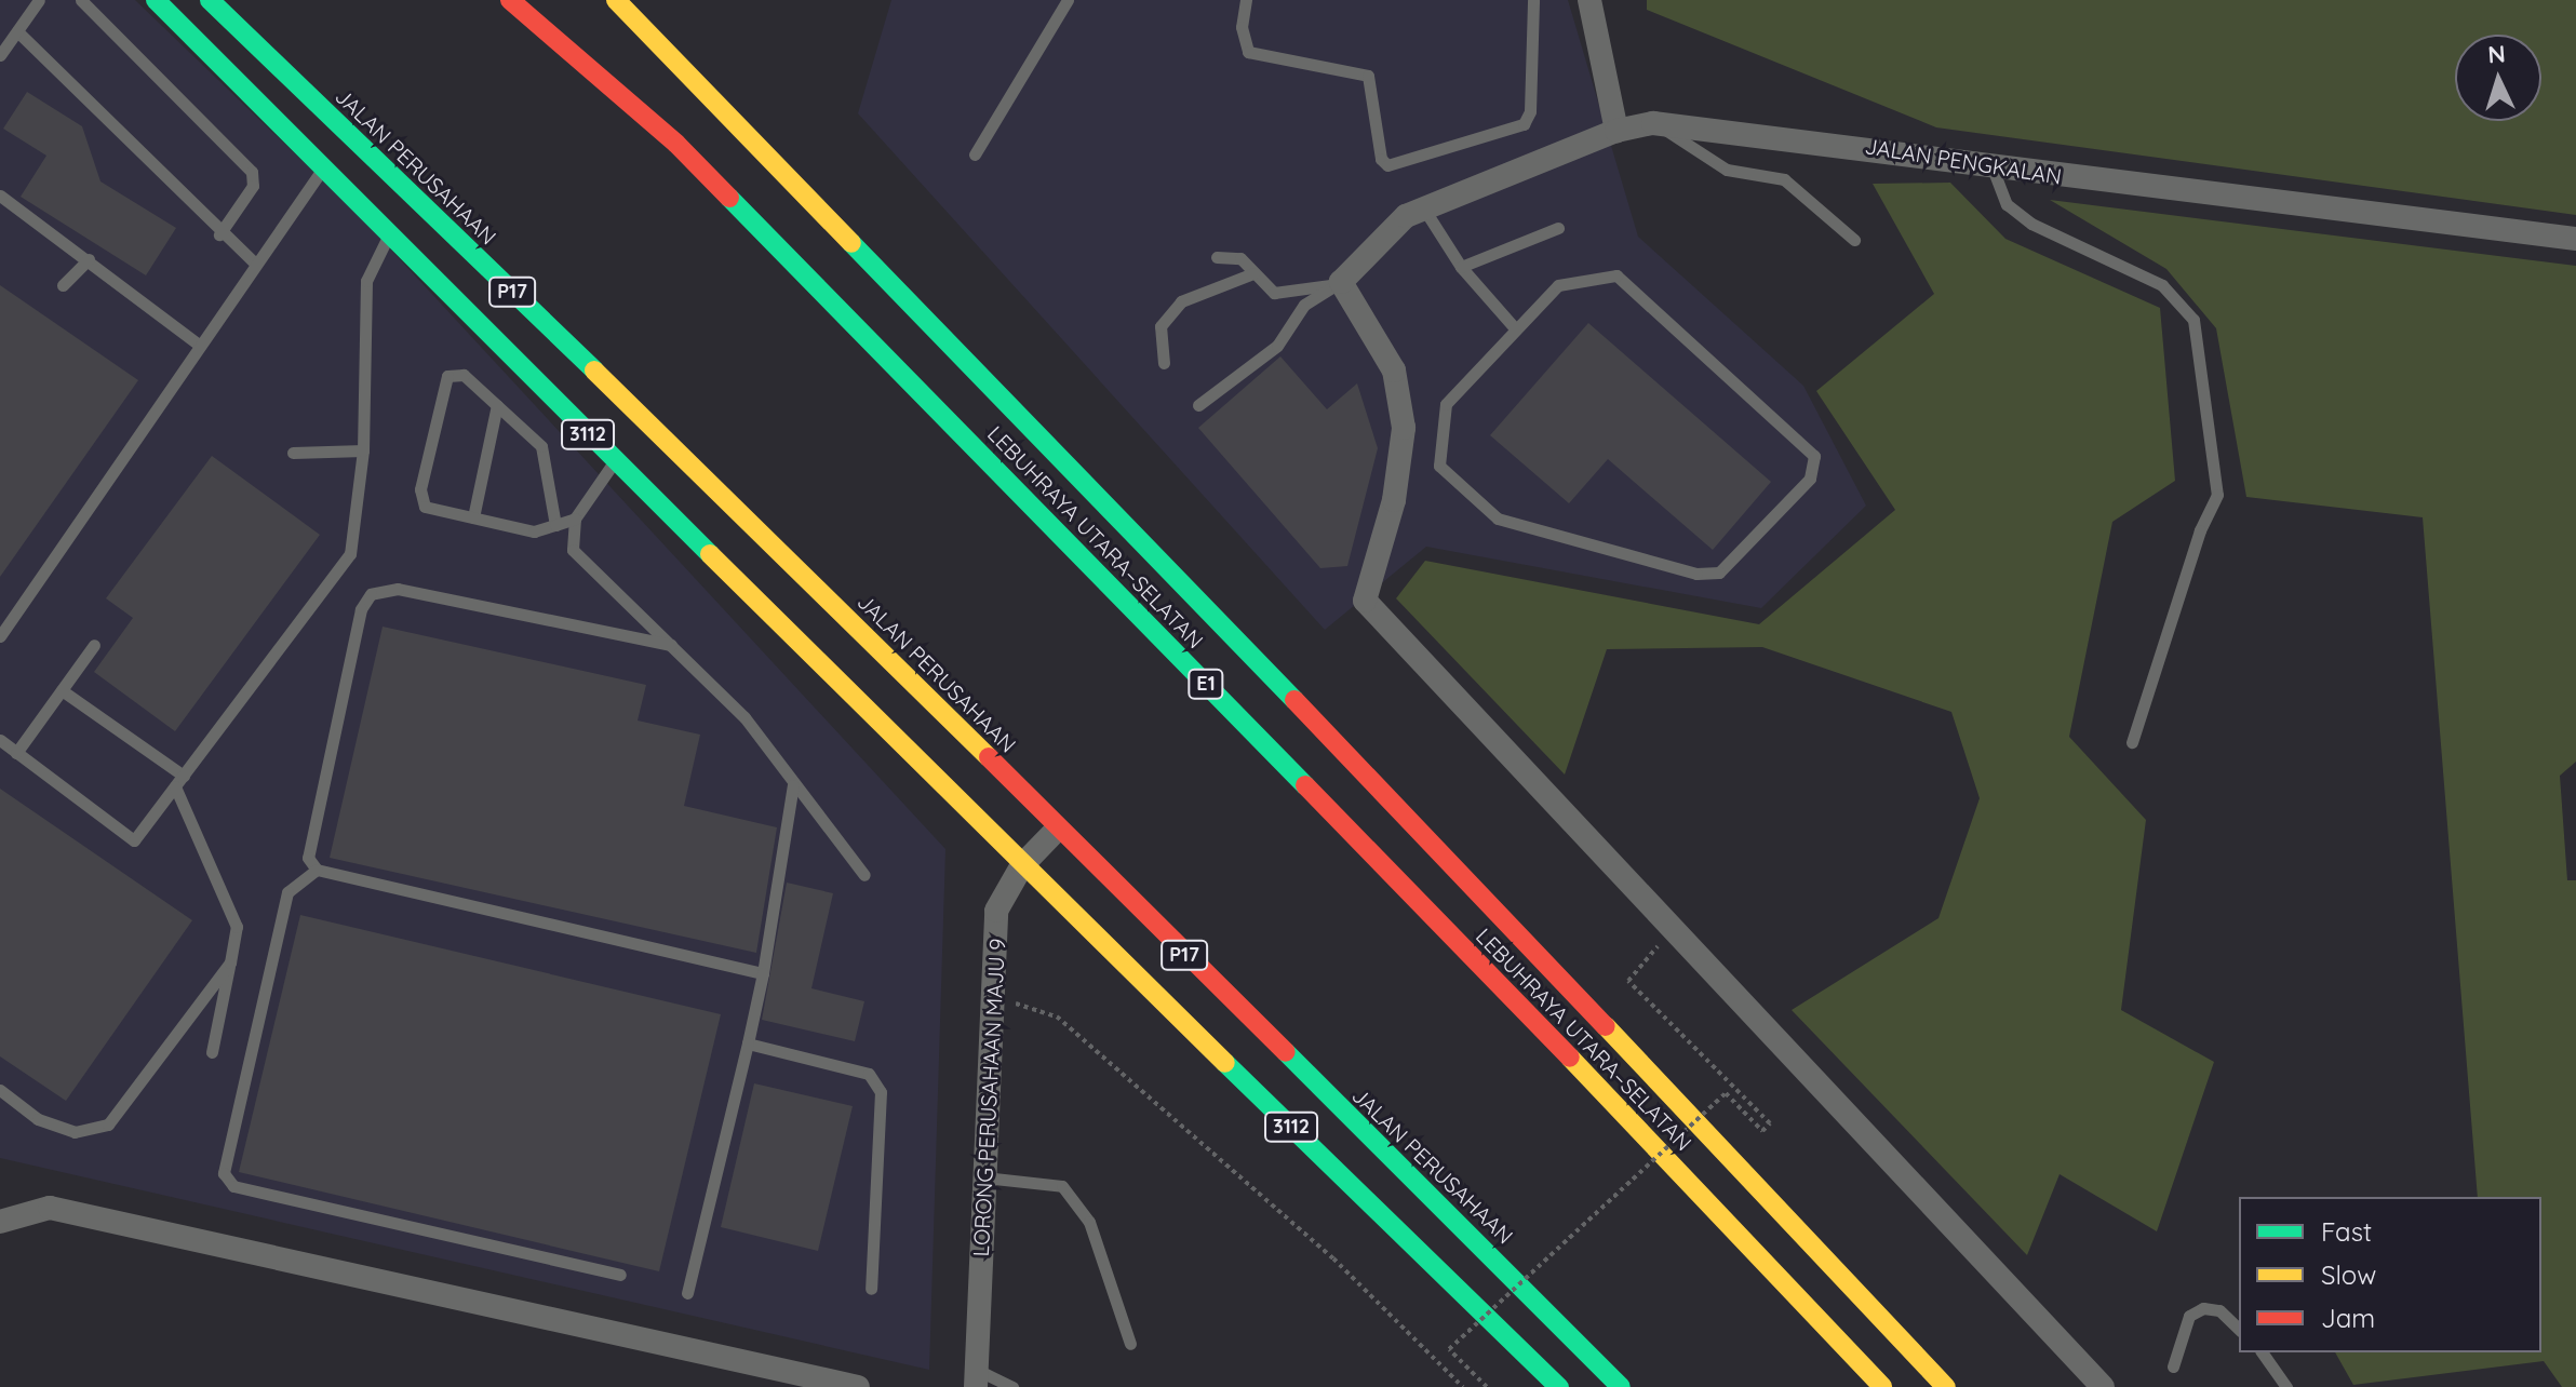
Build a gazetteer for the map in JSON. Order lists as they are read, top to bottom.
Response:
{
  "streets": {
    "main road": [
      "JALAN PERUSAHAAN",
      "P17",
      "3112",
      "LEBUHRAYA UTARA–SELATAN",
      "E1"
    ],
    "street": ["JALAN PENGKALAN", "LORONG PERUSAHAAN MAJU 9"]
  },
  "crossings": [
    ["JALAN PERUSAHAAN", "LORONG PERUSAHAAN MAJU 9"],
    ["3112", "LORONG PERUSAHAAN MAJU 9"]
  ],
  "legend": ["Fast", "Slow", "Jam"],
  "north": "top"
}
